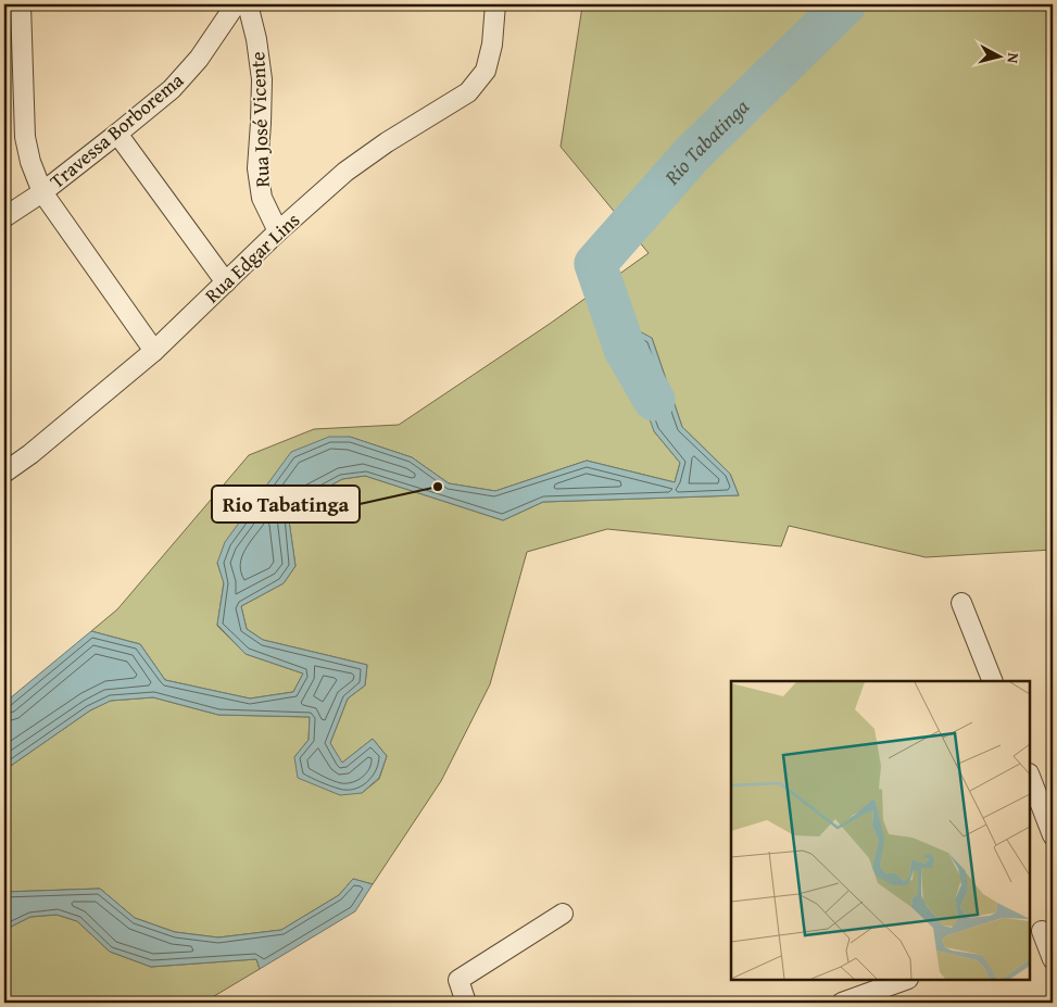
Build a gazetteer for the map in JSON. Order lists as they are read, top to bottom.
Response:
{
  "streets": {
    "street": ["Rua José Vicente", "Travessa Borborema", "Rua Edgar Lins"]
  },
  "crossings": [
    ["Rua José Vicente", "Rua Edgar Lins"]
  ],
  "water": ["Rio Tabatinga"],
  "places": ["Rio Tabatinga"],
  "north": "right"
}
